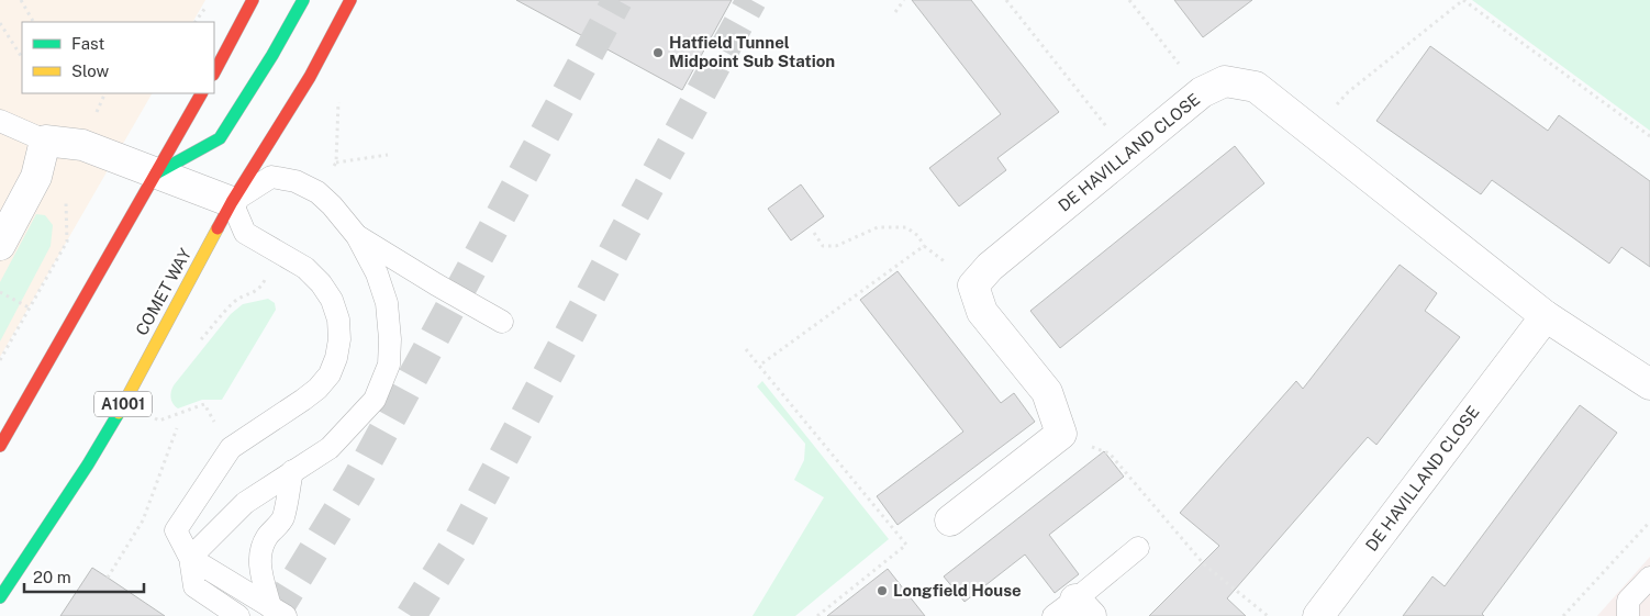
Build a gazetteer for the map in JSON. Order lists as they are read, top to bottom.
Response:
{
  "streets": {
    "main road": ["COMET WAY", "A1001"],
    "street": ["DE HAVILLAND CLOSE"]
  },
  "places": ["Hatfield Tunnel Midpoint Sub Station", "Longfield House"],
  "legend": ["Fast", "Slow"],
  "scale_bar": "20 m"
}
